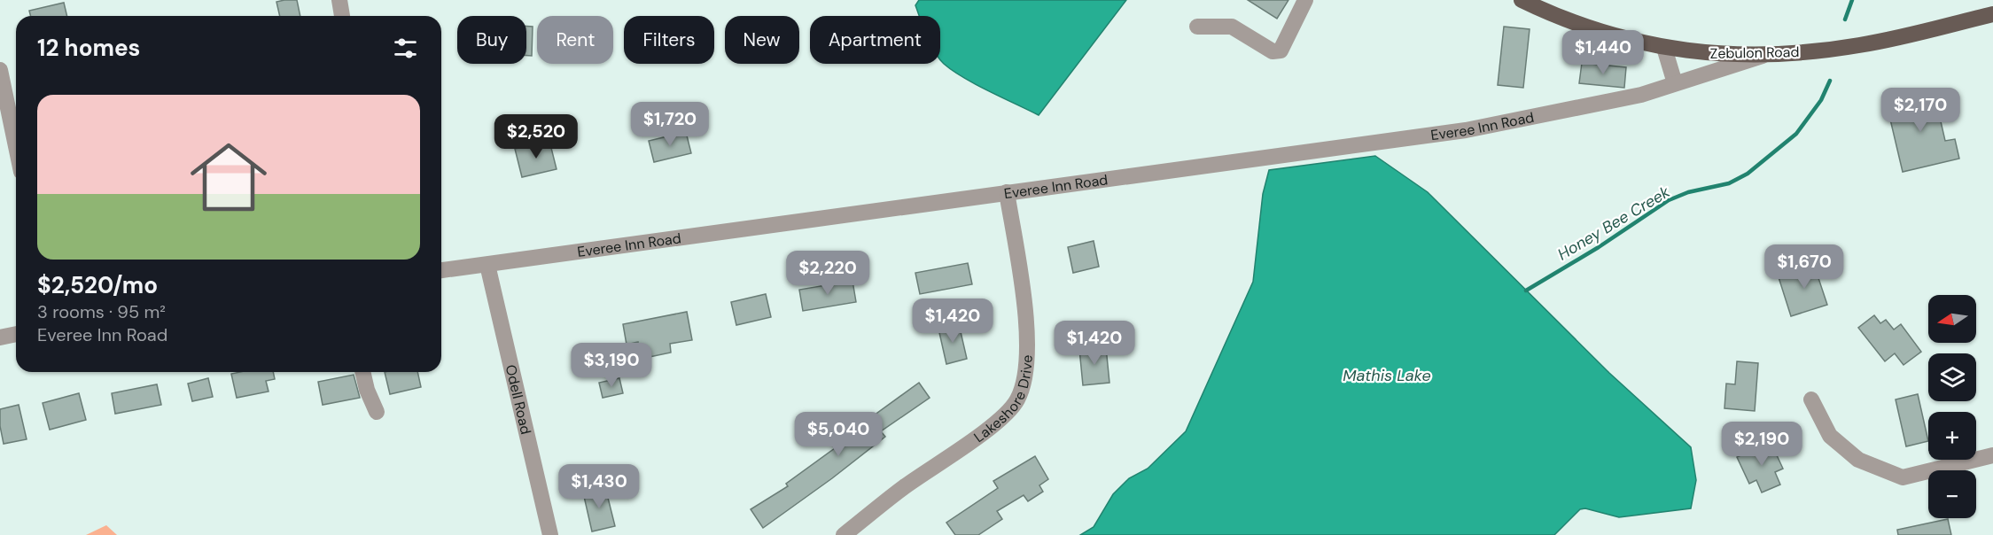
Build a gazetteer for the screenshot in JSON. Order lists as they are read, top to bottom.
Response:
{
  "streets": {
    "main road": ["Zebulon Road"],
    "street": ["Everee Inn Road", "Lakeshore Drive", "Odell Road"]
  },
  "crossings": [
    ["Zebulon Road", "Everee Inn Road"],
    ["Everee Inn Road", "Lakeshore Drive"],
    ["Everee Inn Road", "Odell Road"]
  ],
  "water": ["Honey Bee Creek", "Mathis Lake"],
  "north": "left",
  "page": {
    "chip": [
      "Buy",
      "Rent",
      "Filters",
      "New",
      "Apartment"
    ],
    "heading": "12 homes",
    "price": [
      "$1,440",
      "$2,170",
      "$1,720",
      "$2,520",
      "$1,670",
      "$2,220",
      "$1,420",
      "$1,420",
      "$3,190",
      "$5,040",
      "$2,190",
      "$1,430"
    ],
    "list": [
      {
        "name": "$2,520/mo",
        "note": "3 rooms · 95 m² · Everee Inn Road"
      }
    ],
    "map_buttons": ["+", "−"]
  }
}
